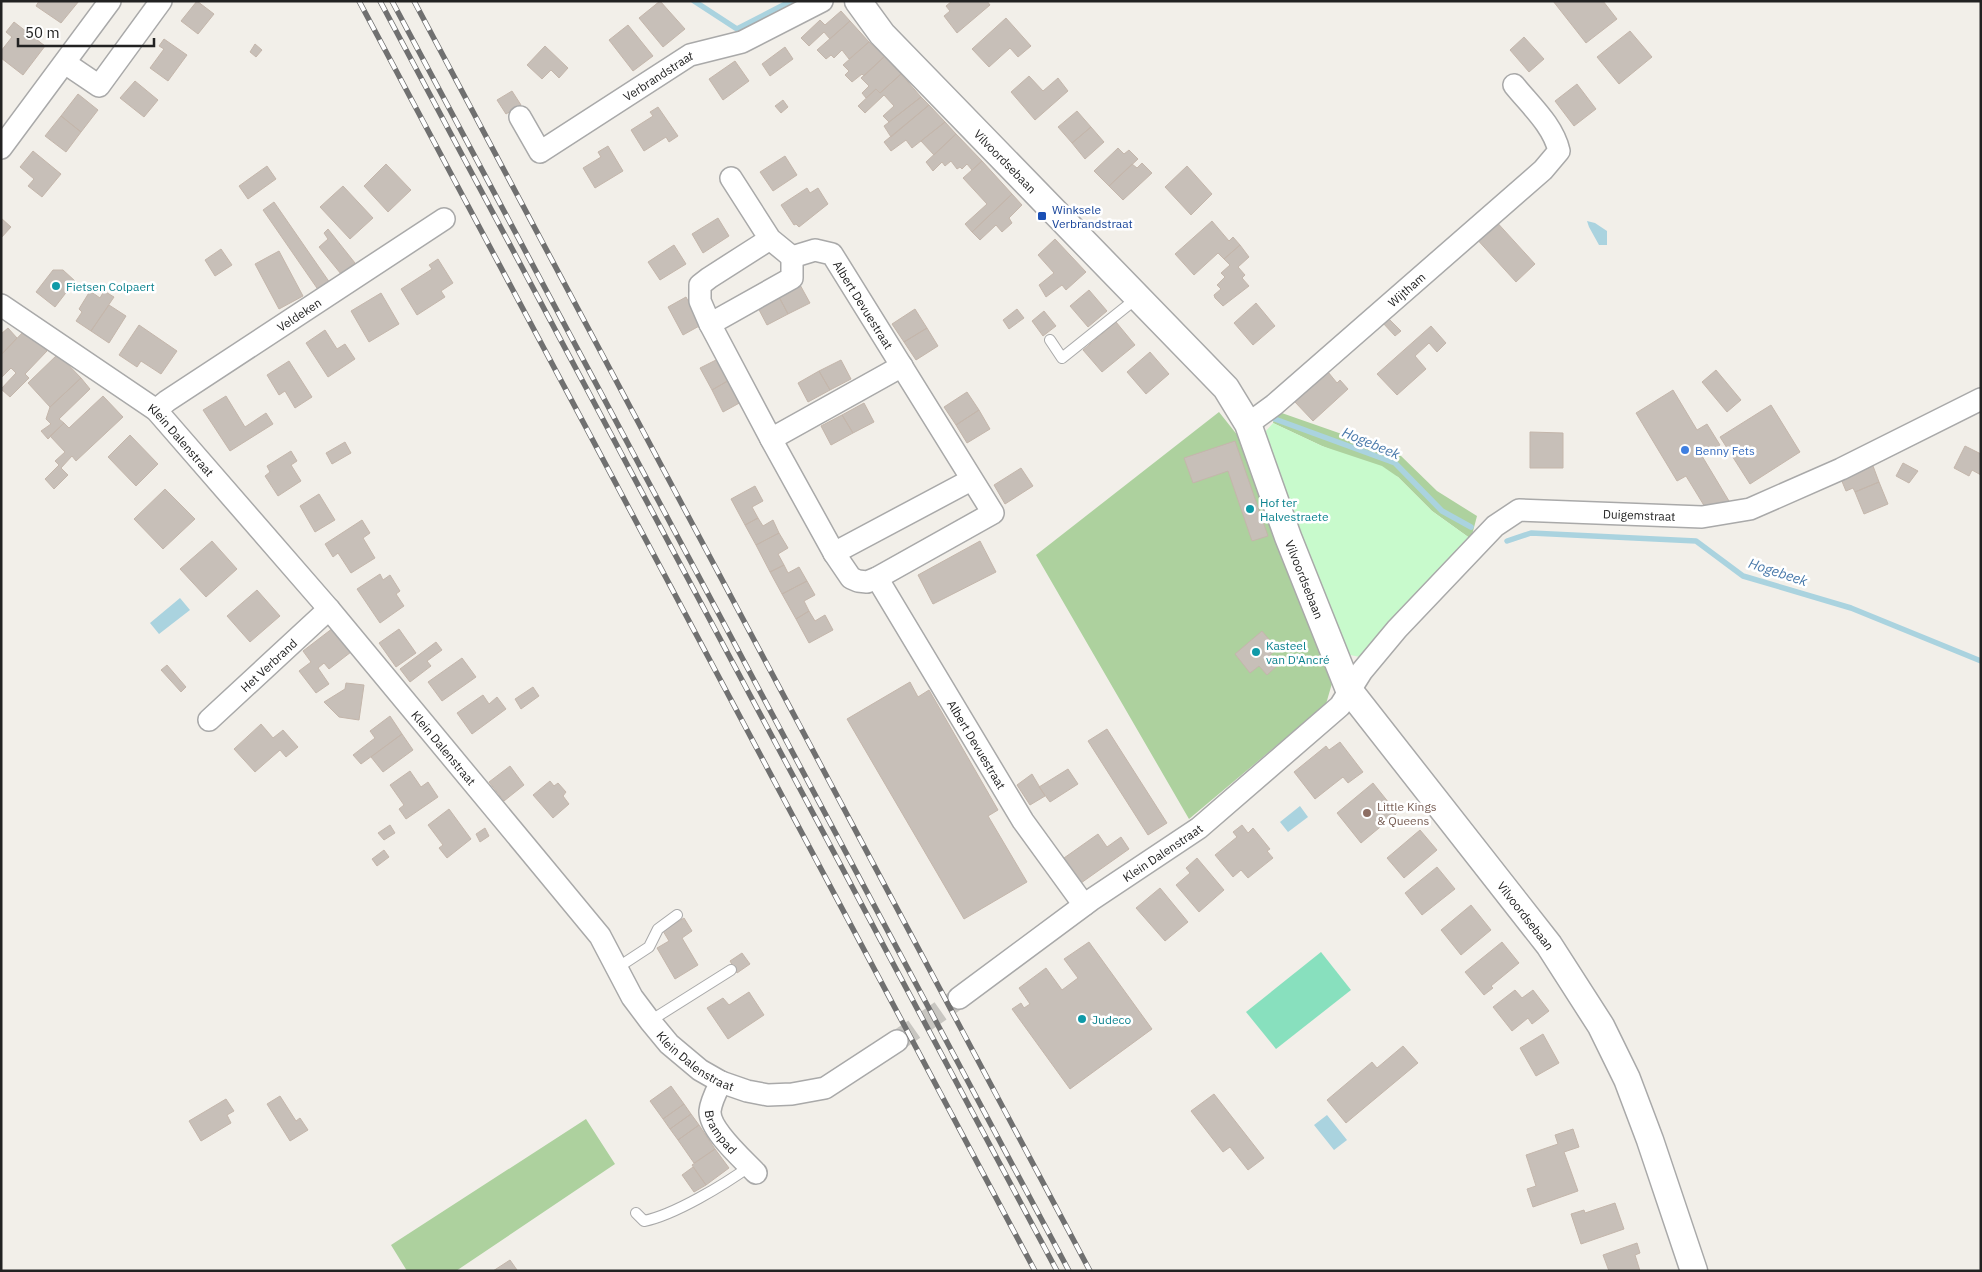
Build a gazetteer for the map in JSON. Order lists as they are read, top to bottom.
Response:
{
  "streets": {
    "street": [
      "Verbrandstraat",
      "Vilvoordsebaan",
      "Wijtham",
      "Albert Devuestraat",
      "Veldeken",
      "Klein Dalenstraat",
      "Duigemstraat",
      "Het Verbrand",
      "Brampad"
    ]
  },
  "crossings": [
    ["Vilvoordsebaan", "Wijtham"],
    ["Vilvoordsebaan", "Klein Dalenstraat"],
    ["Vilvoordsebaan", "Duigemstraat"],
    ["Albert Devuestraat", "Klein Dalenstraat"],
    ["Veldeken", "Klein Dalenstraat"],
    ["Klein Dalenstraat", "Duigemstraat"],
    ["Klein Dalenstraat", "Het Verbrand"],
    ["Klein Dalenstraat", "Brampad"]
  ],
  "water": ["Hogebeek"],
  "places": {
    "transit": ["Winksele Verbrandstraat"],
    "other": [
      "Fietsen Colpaert",
      "Benny Fets",
      "Hof ter Halvestraete",
      "Kasteel van D'Ancré",
      "Little Kings & Queens",
      "Judeco"
    ]
  },
  "scale_bar": "50 m"
}
